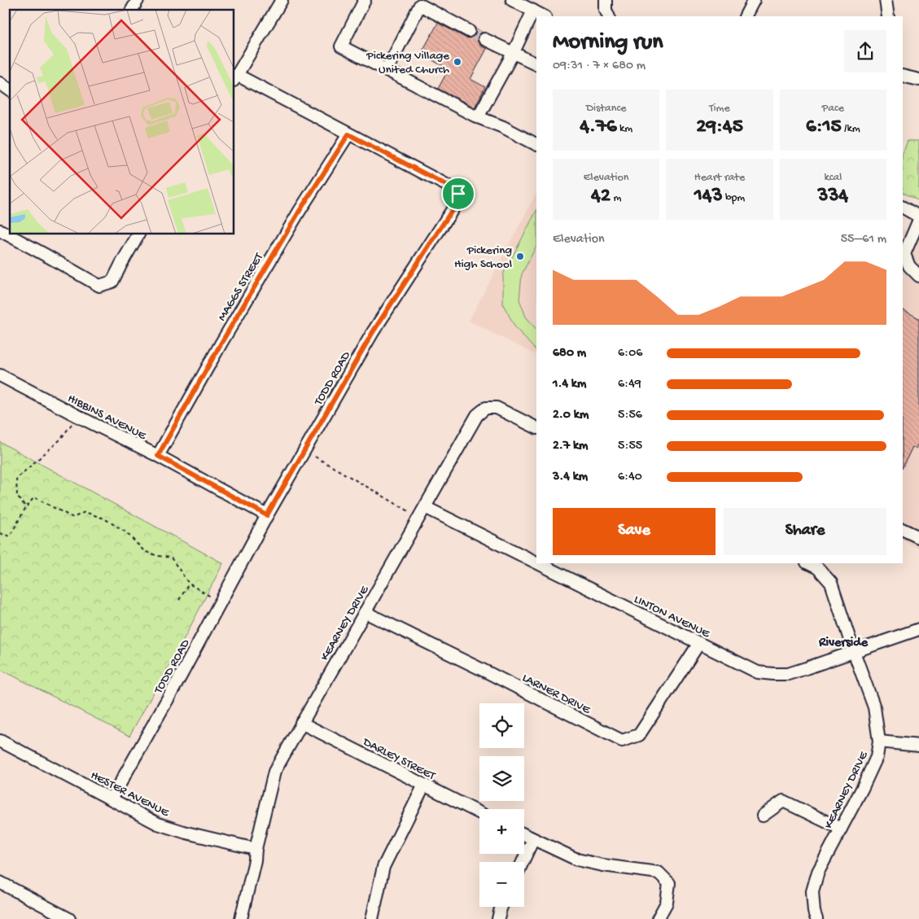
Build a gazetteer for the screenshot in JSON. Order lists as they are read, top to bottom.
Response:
{
  "streets": {
    "street": [
      "MAGGS STREET",
      "TODD ROAD",
      "HIBBINS AVENUE",
      "LINTON AVENUE",
      "KEARNEY DRIVE",
      "LARNER DRIVE",
      "DARLEY STREET",
      "HESTER AVENUE"
    ]
  },
  "crossings": [
    ["MAGGS STREET", "TODD ROAD"],
    ["MAGGS STREET", "HIBBINS AVENUE"],
    ["TODD ROAD", "HIBBINS AVENUE"],
    ["TODD ROAD", "HESTER AVENUE"],
    ["LINTON AVENUE", "KEARNEY DRIVE"],
    ["LINTON AVENUE", "LARNER DRIVE"],
    ["KEARNEY DRIVE", "LARNER DRIVE"],
    ["KEARNEY DRIVE", "DARLEY STREET"],
    ["KEARNEY DRIVE", "HESTER AVENUE"]
  ],
  "districts": ["Riverside"],
  "places": ["Pickering Village United Church", "Pickering High School"],
  "page": {
    "heading": ["Morning run", "09:31 · 7 × 680 m"],
    "stats": [
      ["Distance", "4.76 km"],
      ["Time", "29:45"],
      ["Pace", "6:15 /km"],
      ["Elevation", "42 m"],
      ["Heart rate", "143 bpm"],
      ["kcal", "334"]
    ],
    "chart": ["Elevation", "55–61 m"],
    "list": [
      {
        "name": "680 m",
        "note": "6:06"
      },
      {
        "name": "1.4 km",
        "note": "6:49"
      },
      {
        "name": "2.0 km",
        "note": "5:56"
      },
      {
        "name": "2.7 km",
        "note": "5:55"
      },
      {
        "name": "3.4 km",
        "note": "6:40"
      }
    ],
    "buttons": ["Save", "Share"],
    "map_buttons": ["+", "−"]
  }
}
